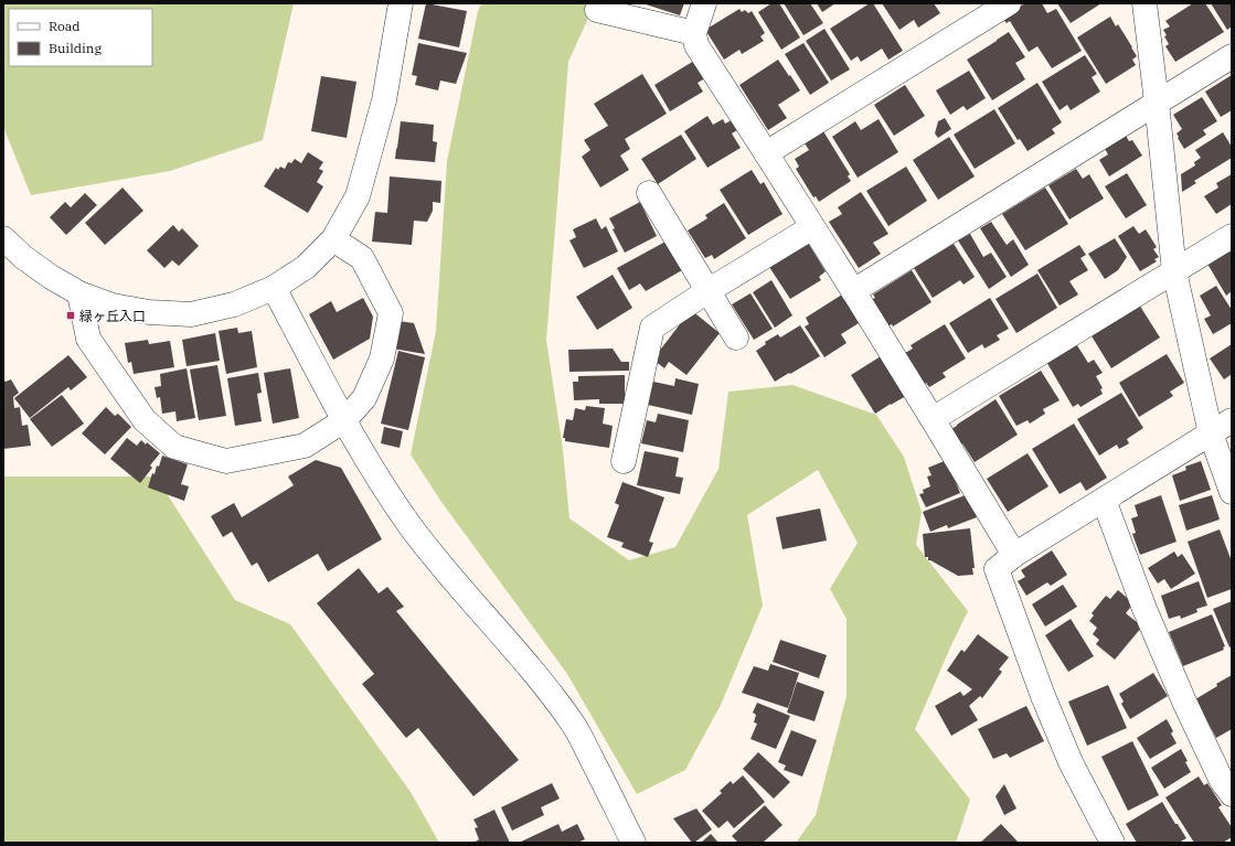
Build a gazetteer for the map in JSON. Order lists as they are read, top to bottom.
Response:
{
  "places": {
    "transit": ["緑ヶ丘入口"]
  },
  "legend": ["Road", "Building"]
}
